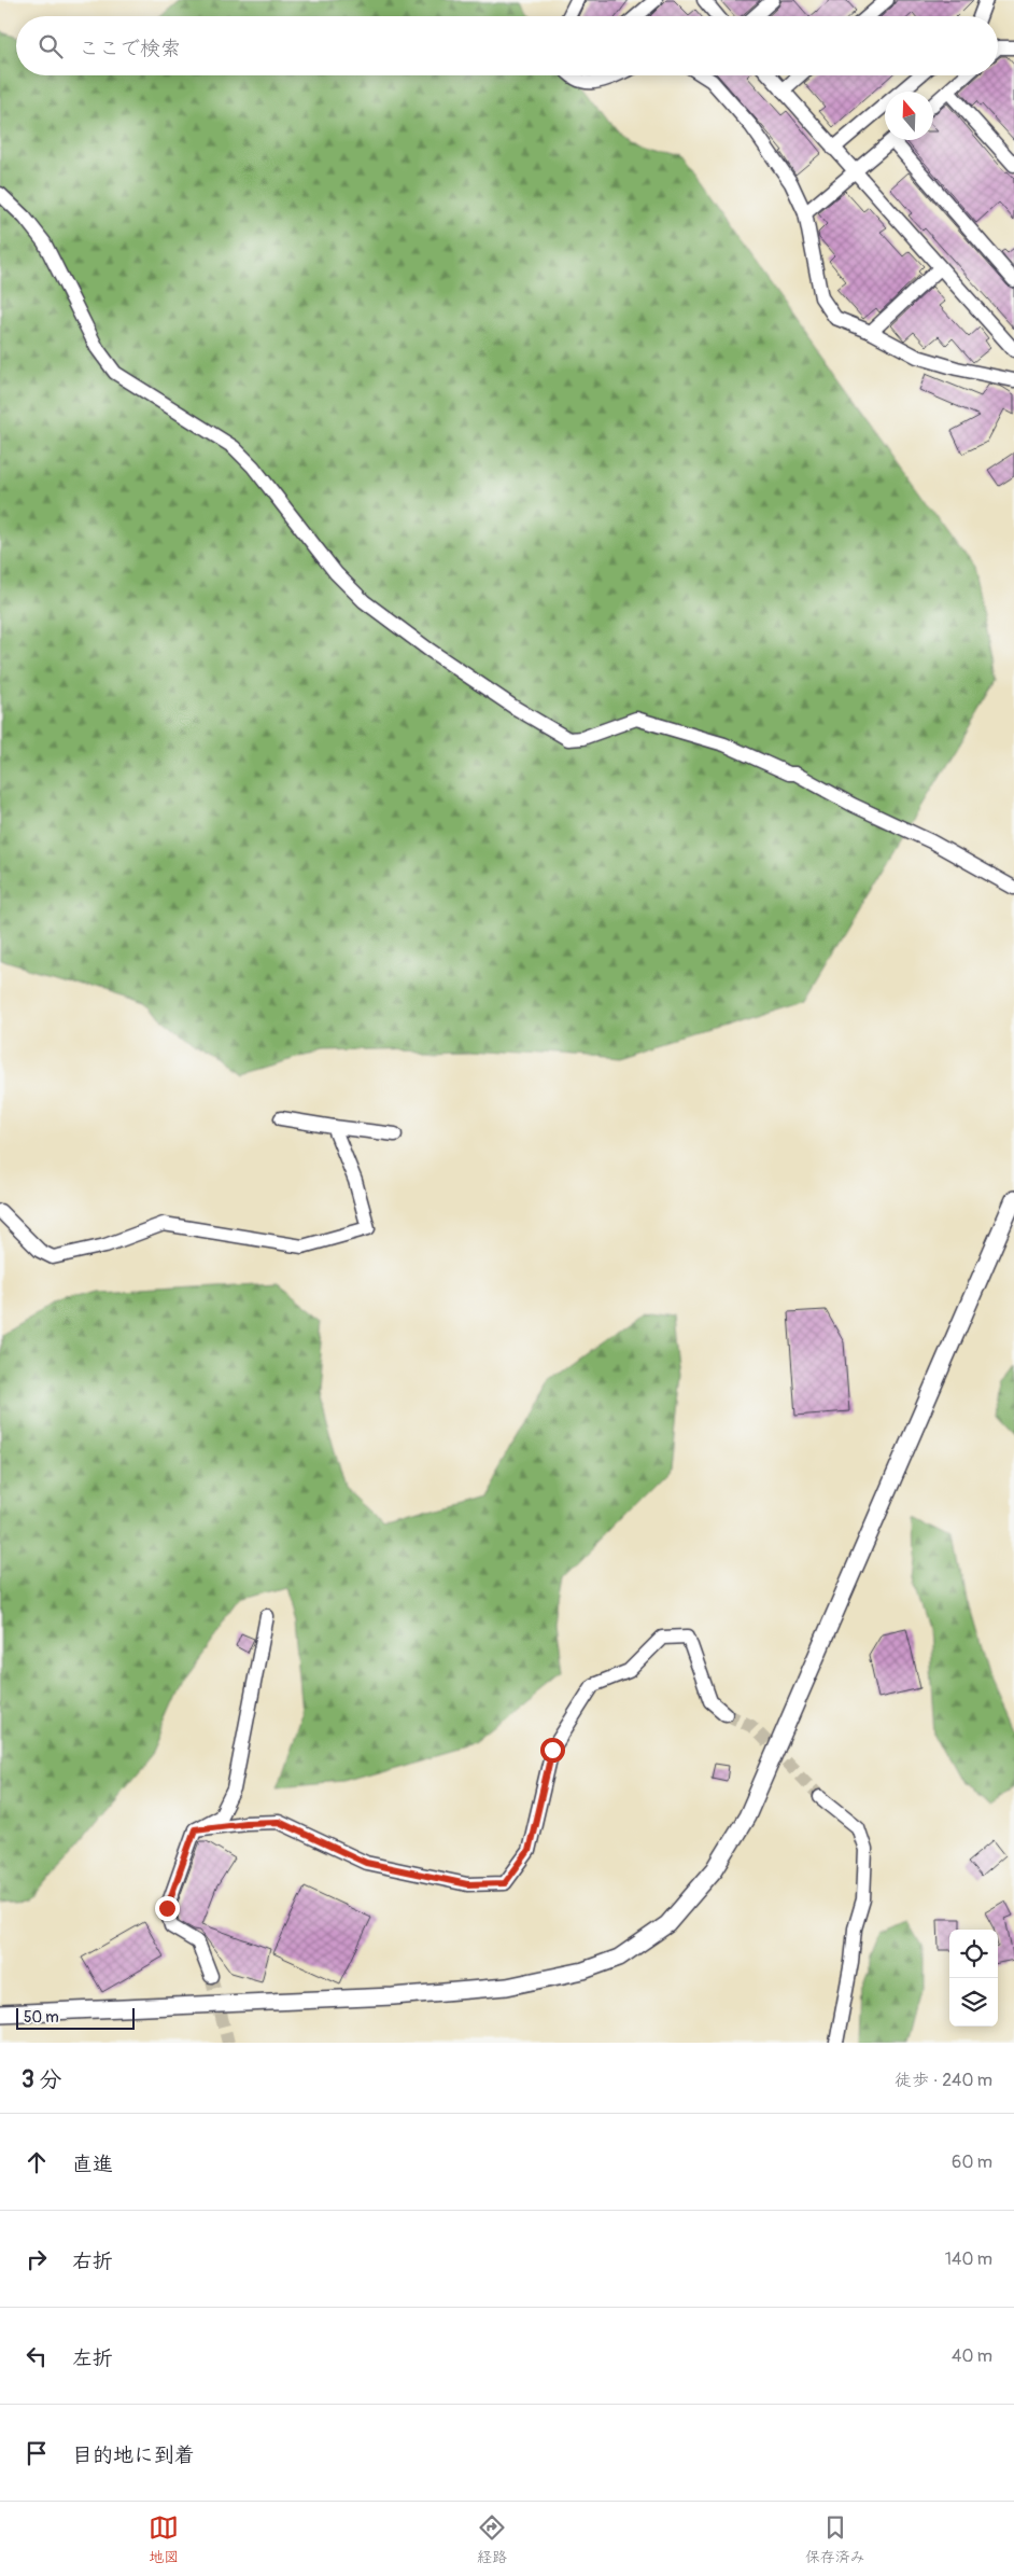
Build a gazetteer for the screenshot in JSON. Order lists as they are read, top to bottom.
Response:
{
  "scale_bar": "50 m",
  "north": "top",
  "page": {
    "search": "ここで検索",
    "scale": "50 m",
    "heading": ["3 分", "徒歩 · 240 m"],
    "list": [
      ["直進", "60 m"],
      ["右折", "140 m"],
      ["左折", "40 m"],
      "目的地に到着"
    ],
    "nav": ["地図", "経路", "保存済み"]
  }
}
